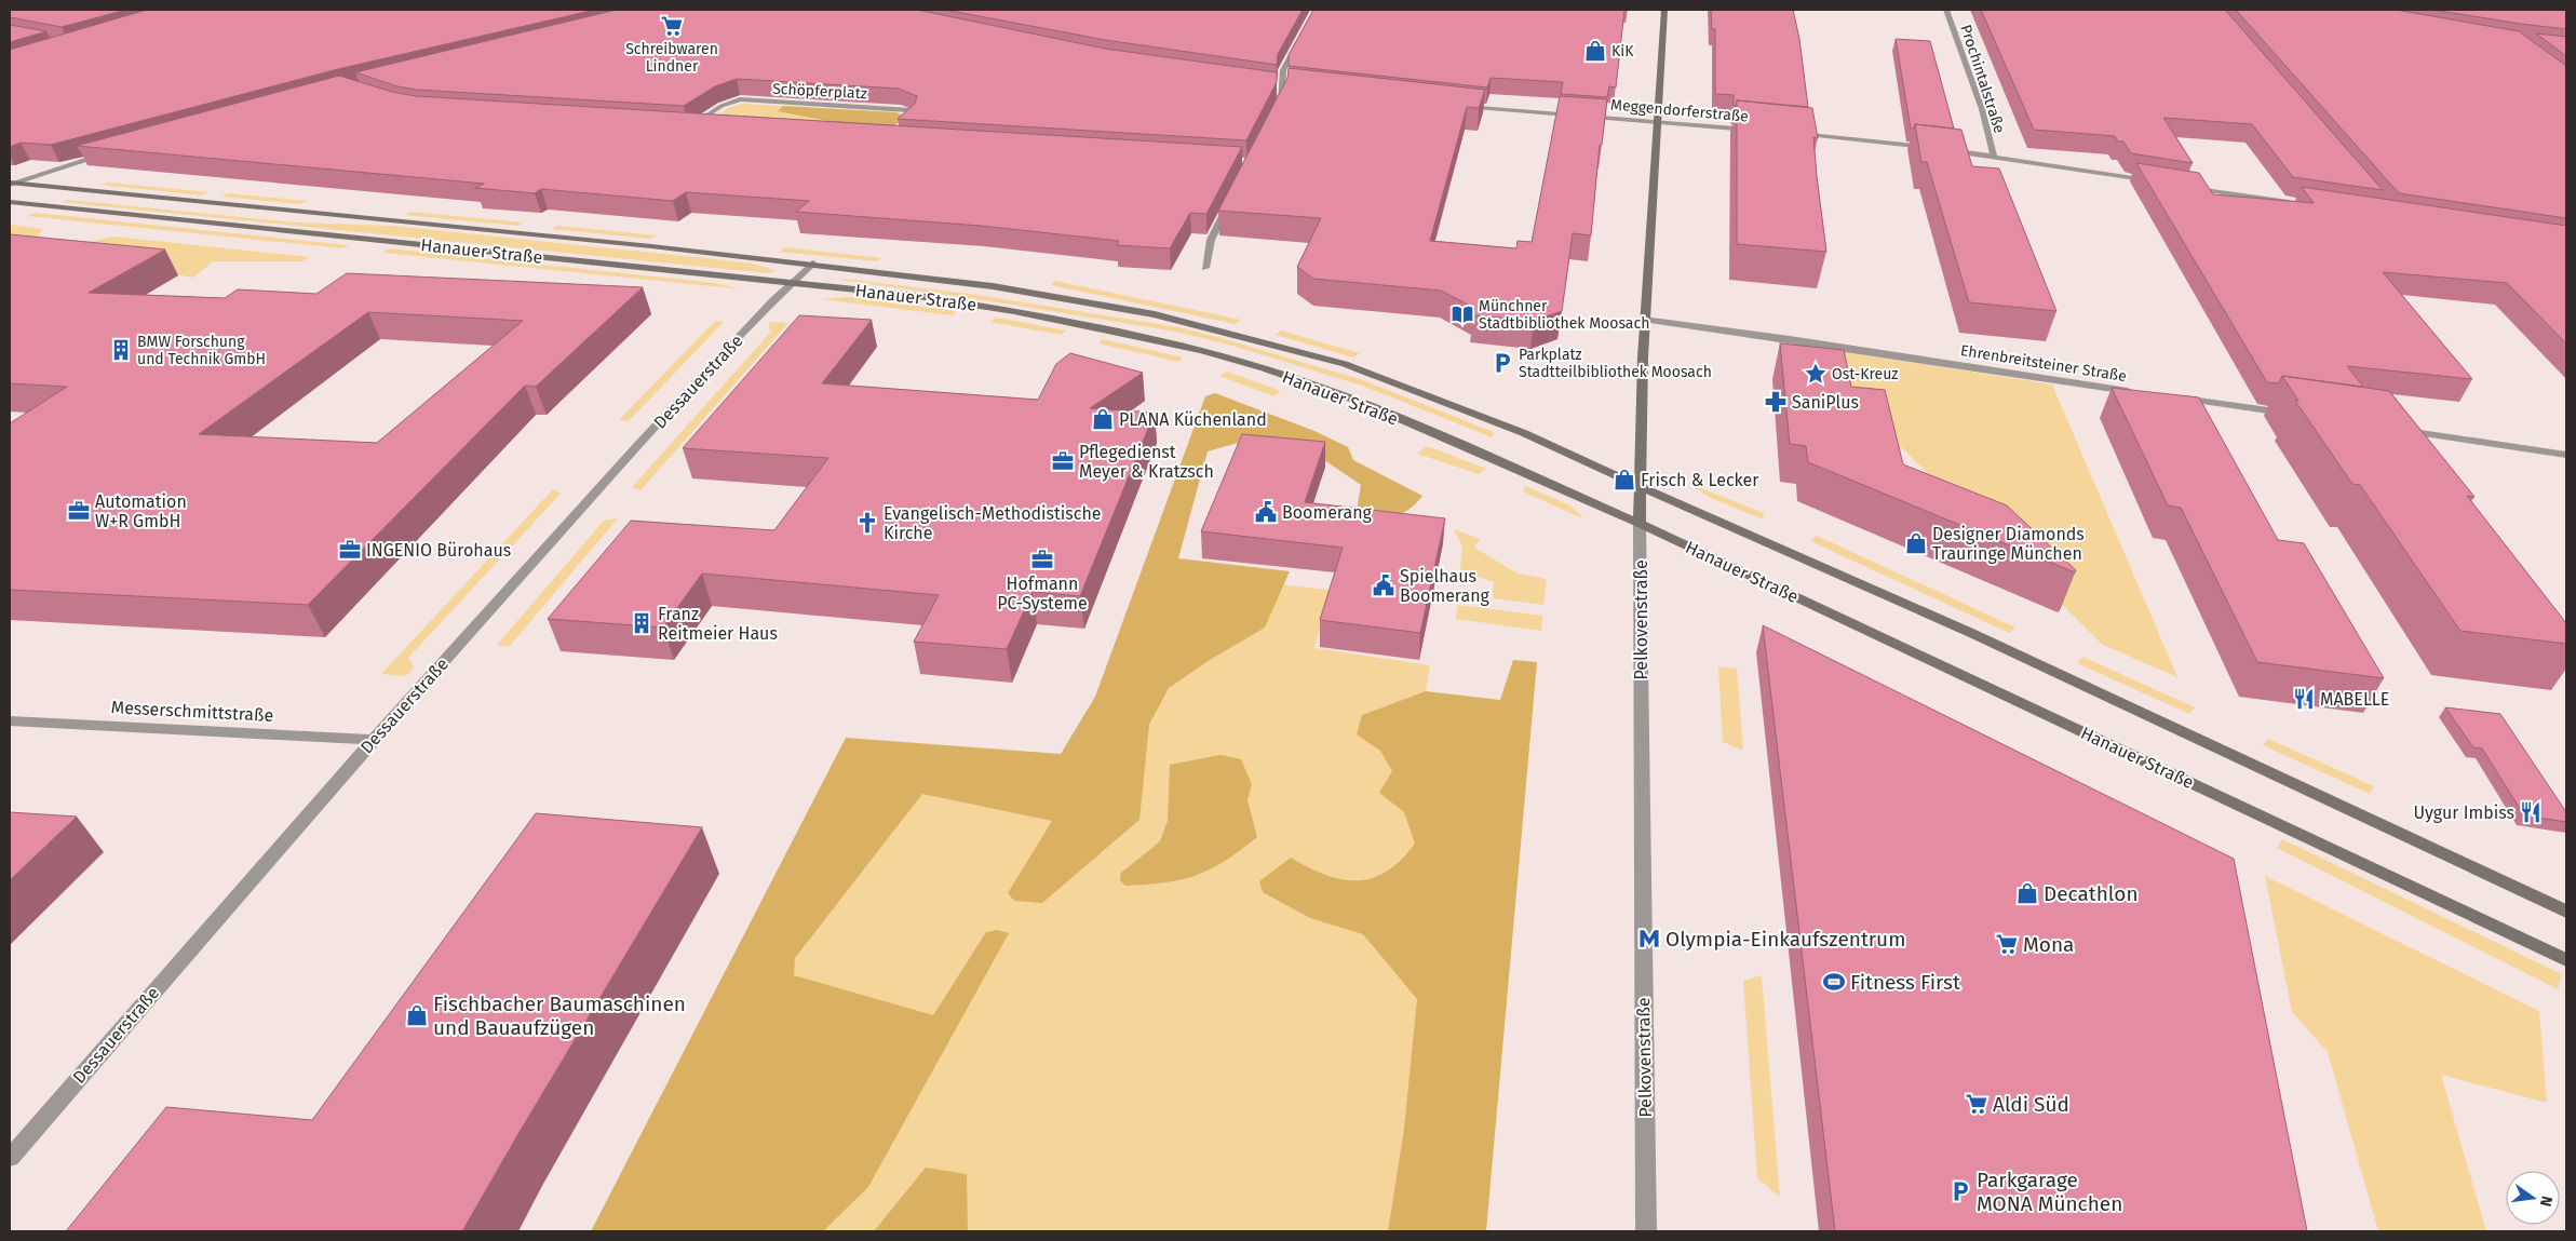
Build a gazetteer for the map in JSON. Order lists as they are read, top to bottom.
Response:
{
  "streets": {
    "main road": ["Hanauer Straße", "Pelkovenstraße"],
    "street": [
      "Prochintalstraße",
      "Schöpferplatz",
      "Meggendorferstraße",
      "Ehrenbreitsteiner Straße",
      "Dessauerstraße",
      "Messerschmittstraße"
    ]
  },
  "crossings": [
    ["Meggendorferstraße", "Pelkovenstraße"],
    ["Hanauer Straße", "Dessauerstraße"],
    ["Hanauer Straße", "Pelkovenstraße"],
    ["Ehrenbreitsteiner Straße", "Pelkovenstraße"],
    ["Dessauerstraße", "Messerschmittstraße"]
  ],
  "places": {
    "supermarket": ["Schreibwaren Lindner", "Mona", "Aldi Süd"],
    "shop": [
      "KiK",
      "PLANA Küchenland",
      "Frisch & Lecker",
      "Designer Diamonds Trauringe München",
      "Decathlon",
      "Fischbacher Baumaschinen und Bauaufzügen"
    ],
    "library": ["Münchner Stadtbibliothek Moosach"],
    "building": ["BMW Forschung und Technik GmbH", "Franz Reitmeier Haus"],
    "parking": ["Parkplatz Stadtteilbibliothek Moosach", "Parkgarage MONA München"],
    "place": ["Ost-Kreuz"],
    "pharmacy": ["SaniPlus"],
    "office": [
      "Pflegedienst Meyer & Kratzsch",
      "Automation W+R GmbH",
      "INGENIO Bürohaus",
      "Hofmann PC-Systeme"
    ],
    "public building": ["Boomerang", "Spielhaus Boomerang"],
    "church": ["Evangelisch-Methodistische Kirche"],
    "restaurant": ["MABELLE", "Uygur Imbiss"],
    "metro station": ["Olympia-Einkaufszentrum"],
    "sports": ["Fitness First"]
  },
  "north": "right"
}
